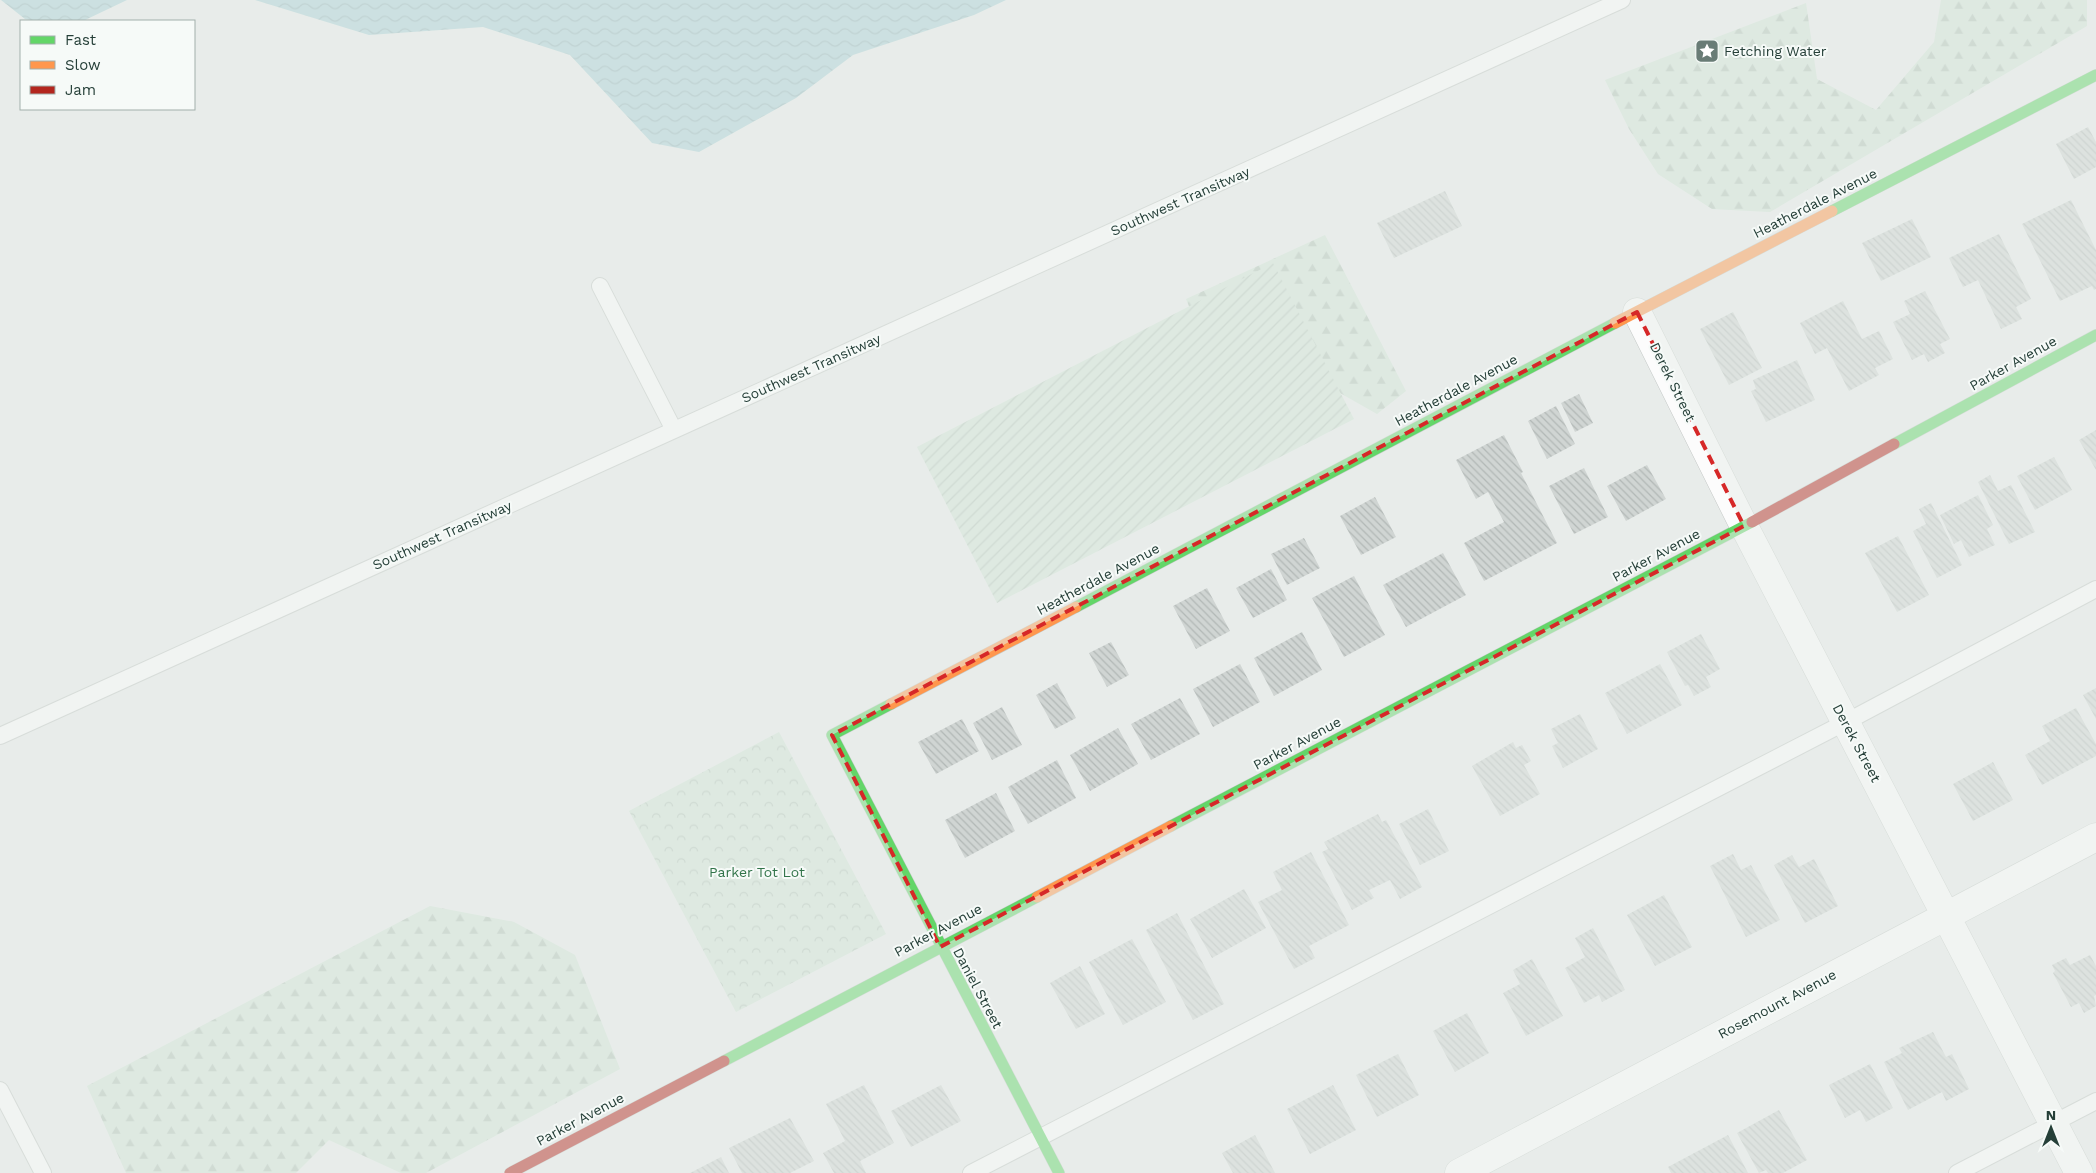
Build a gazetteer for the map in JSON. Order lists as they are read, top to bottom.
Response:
{
  "streets": {
    "street": [
      "Heatherdale Avenue",
      "Parker Avenue",
      "Derek Street",
      "Daniel Street",
      "Rosemount Avenue"
    ],
    "lane": ["Southwest Transitway"]
  },
  "crossings": [
    ["Heatherdale Avenue", "Derek Street"],
    ["Heatherdale Avenue", "Daniel Street"],
    ["Parker Avenue", "Derek Street"],
    ["Parker Avenue", "Daniel Street"],
    ["Derek Street", "Rosemount Avenue"]
  ],
  "parks": ["Parker Tot Lot"],
  "places": {
    "place": ["Fetching Water"]
  },
  "legend": ["Fast", "Slow", "Jam"],
  "north": "top"
}
